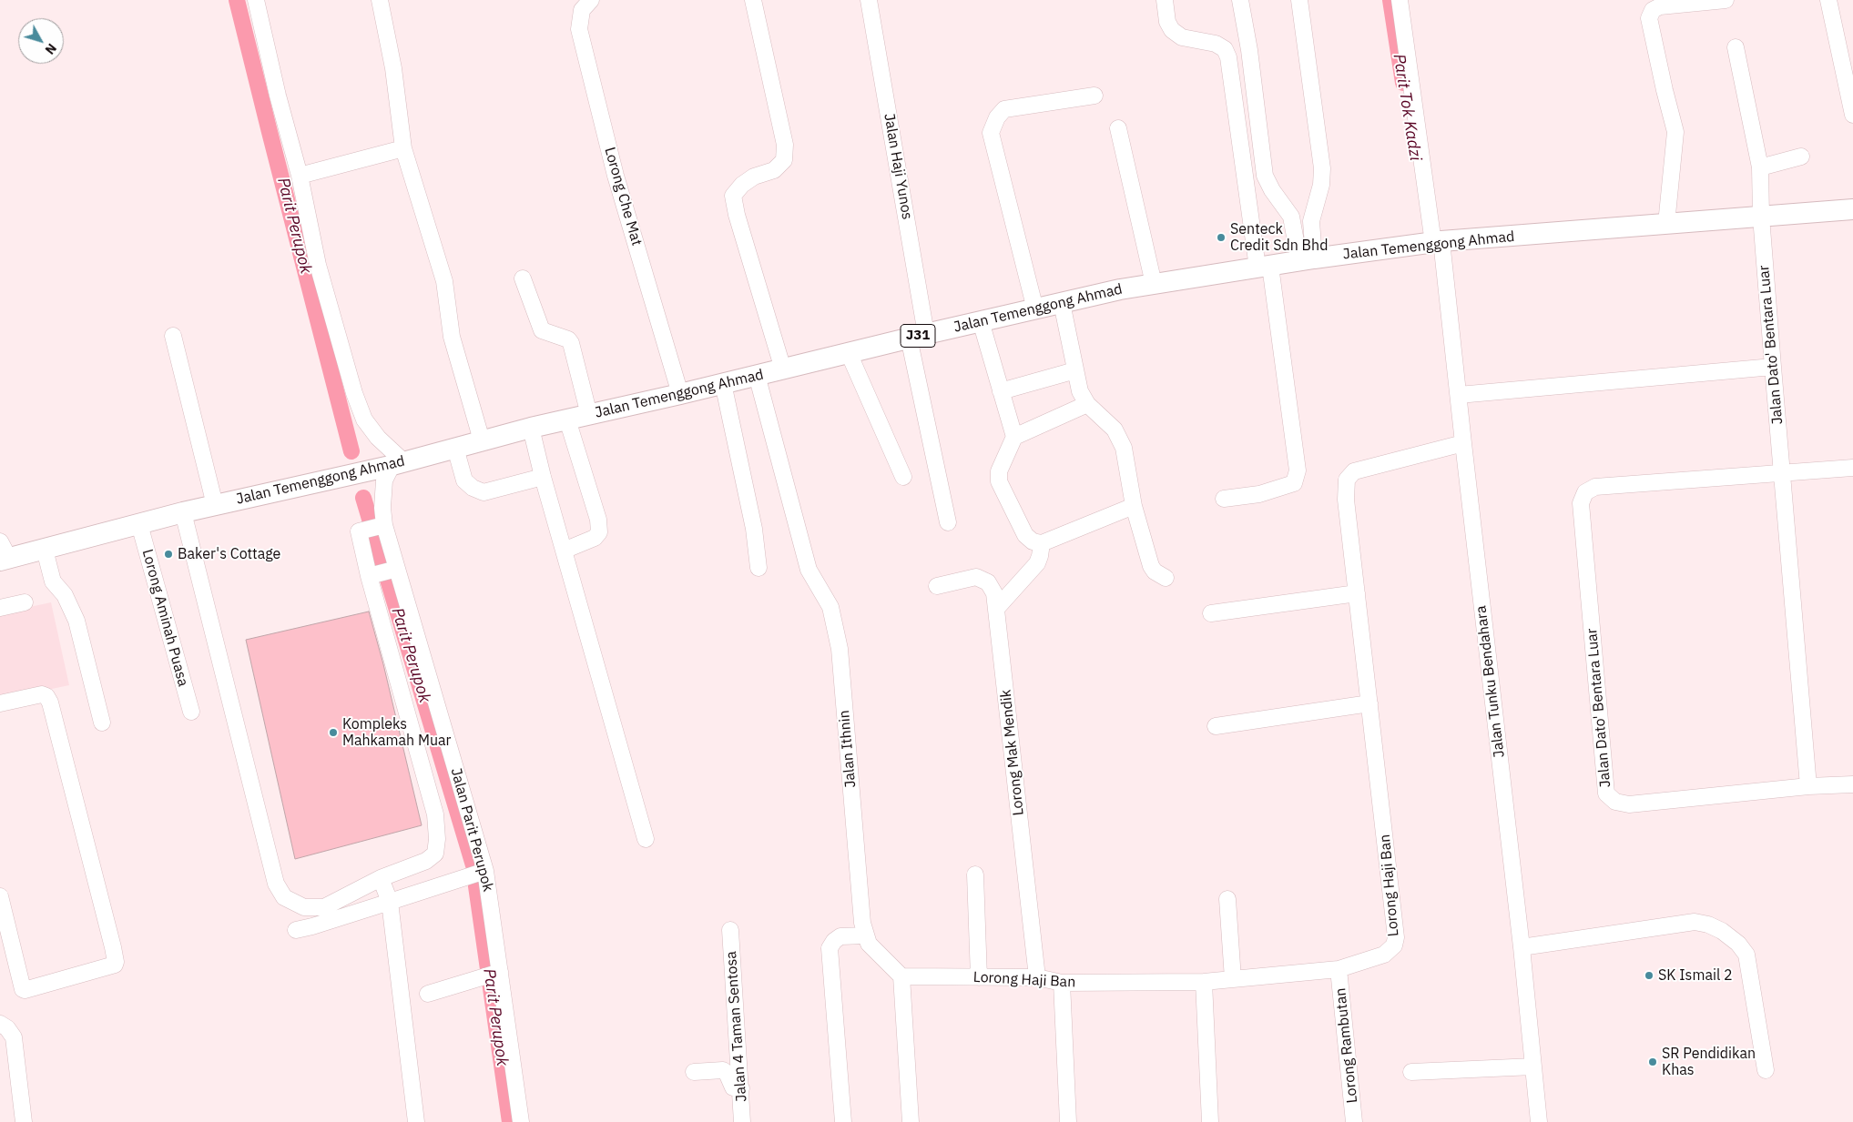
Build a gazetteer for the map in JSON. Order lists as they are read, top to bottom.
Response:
{
  "streets": {
    "main road": ["Jalan Temenggong Ahmad", "J31"],
    "street": [
      "Jalan Haji Yunos",
      "Lorong Che Mat",
      "Jalan Dato' Bentara Luar",
      "Lorong Aminah Puasa",
      "Jalan Tunku Bendahara",
      "Jalan Ithnin",
      "Lorong Mak Mendik",
      "Jalan Parit Perupok",
      "Lorong Haji Ban",
      "Jalan 4 Taman Sentosa",
      "Lorong Rambutan"
    ]
  },
  "crossings": [
    ["Jalan Haji Yunos", "Jalan Temenggong Ahmad"],
    ["Lorong Che Mat", "Jalan Temenggong Ahmad"],
    ["Jalan Temenggong Ahmad", "Jalan Dato' Bentara Luar"],
    ["Jalan Temenggong Ahmad", "Lorong Aminah Puasa"],
    ["Jalan Temenggong Ahmad", "Jalan Tunku Bendahara"],
    ["Jalan Temenggong Ahmad", "Jalan Ithnin"],
    ["Jalan Temenggong Ahmad", "Jalan Parit Perupok"],
    ["Jalan Tunku Bendahara", "Lorong Haji Ban"],
    ["Jalan Ithnin", "Lorong Haji Ban"],
    ["Lorong Mak Mendik", "Lorong Haji Ban"],
    ["Lorong Haji Ban", "Lorong Rambutan"]
  ],
  "water": ["Parit Tok Kadzi", "Parit Perupok"],
  "places": [
    "Senteck Credit Sdn Bhd",
    "Baker's Cottage",
    "Kompleks Mahkamah Muar",
    "SK Ismail 2",
    "SR Pendidikan Khas"
  ],
  "north": "bottom right"
}
